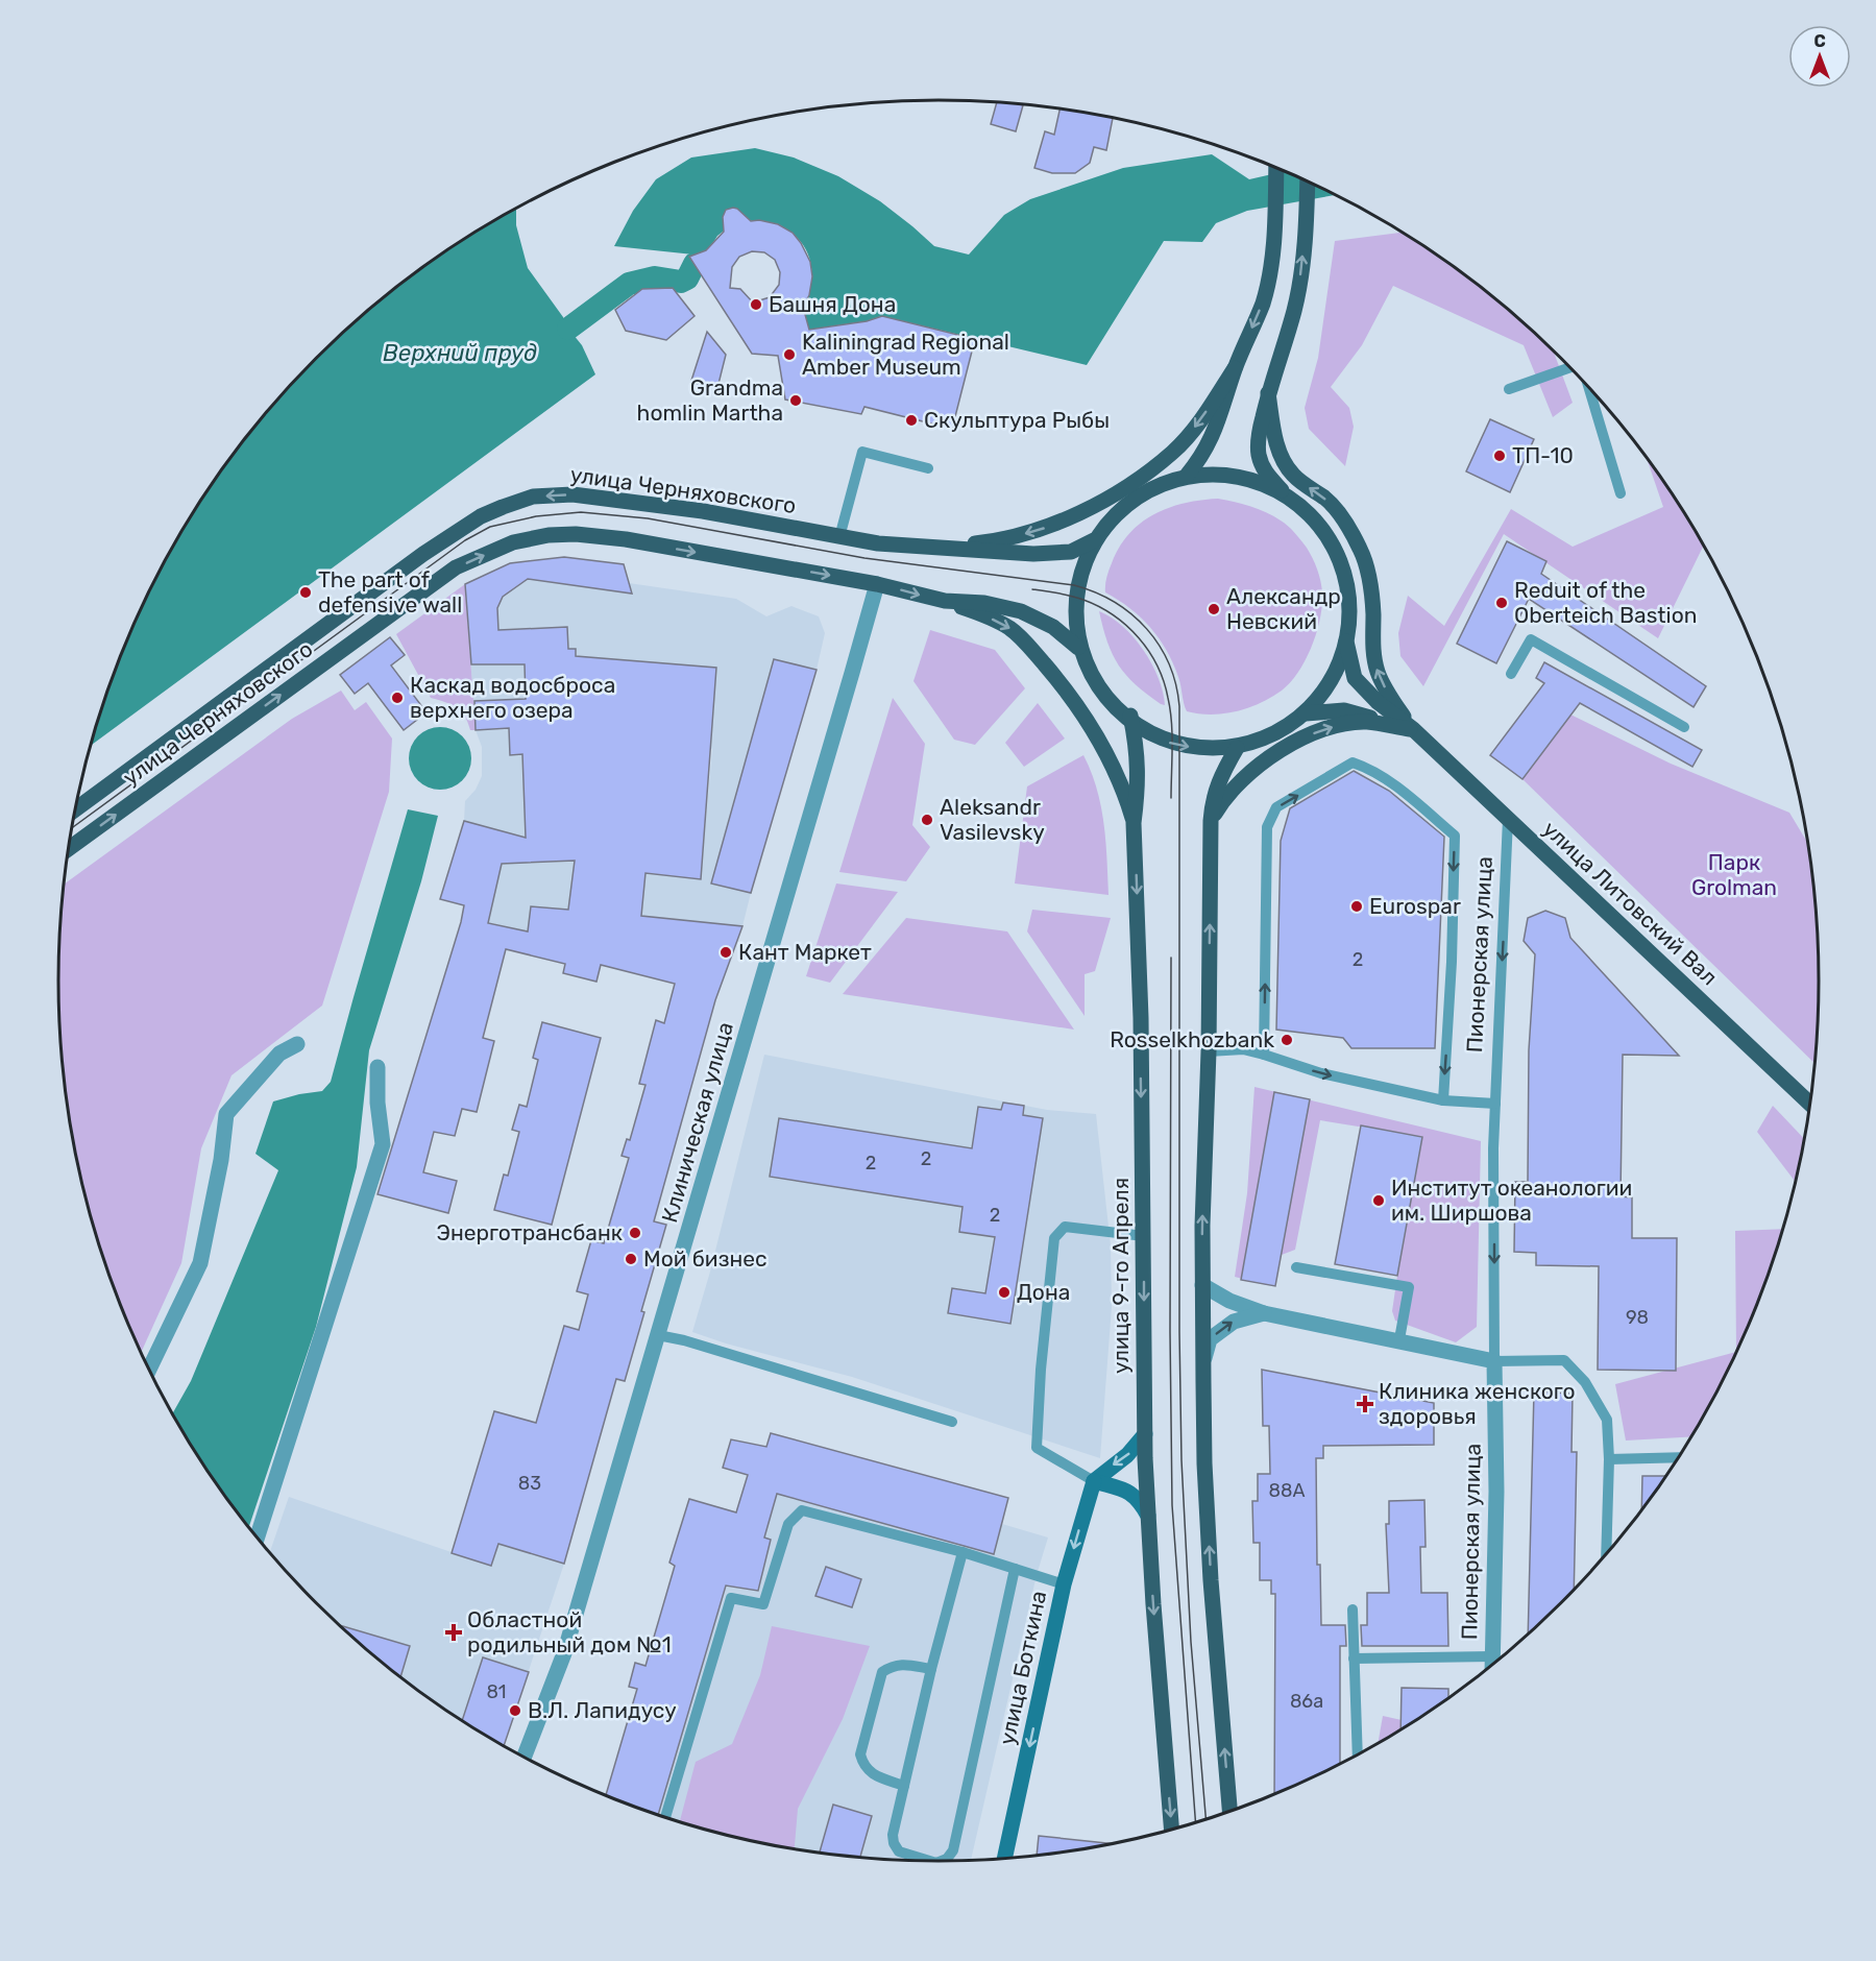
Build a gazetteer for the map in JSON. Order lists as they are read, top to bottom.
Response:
{
  "streets": {
    "main road": ["улица Черняховского", "улица Литовский Вал", "улица 9-го Апреля"],
    "street": ["Пионерская улица", "Клиническая улица", "улица Боткина"]
  },
  "crossings": [
    ["улица Черняховского", "Клиническая улица"],
    ["улица Литовский Вал", "Пионерская улица"]
  ],
  "one_way": ["Пионерская улица", "улица Боткина"],
  "water": ["Верхний пруд"],
  "parks": ["Парк Grolman"],
  "places": {
    "other": [
      "Башня Дона",
      "Kaliningrad Regional Amber Museum",
      "Grandma homlin Martha",
      "Скульптура Рыбы",
      "ТП-10",
      "The part of defensive wall",
      "Reduit of the Oberteich Bastion",
      "Александр Невский",
      "Каскад водосброса верхнего озера",
      "Aleksandr Vasilevsky",
      "Eurospar",
      "Кант Маркет",
      "Rosselkhozbank",
      "Институт океанологии им. Ширшова",
      "Энерготрансбанк",
      "Мой бизнес",
      "Дона",
      "В.Л. Лапидусу"
    ],
    "health": ["Клиника женского здоровья", "Областной родильный дом №1"]
  },
  "house_numbers": [
    "2",
    "2",
    "2",
    "2",
    "98",
    "83",
    "88А",
    "81",
    "86а"
  ],
  "north": "top"
}
